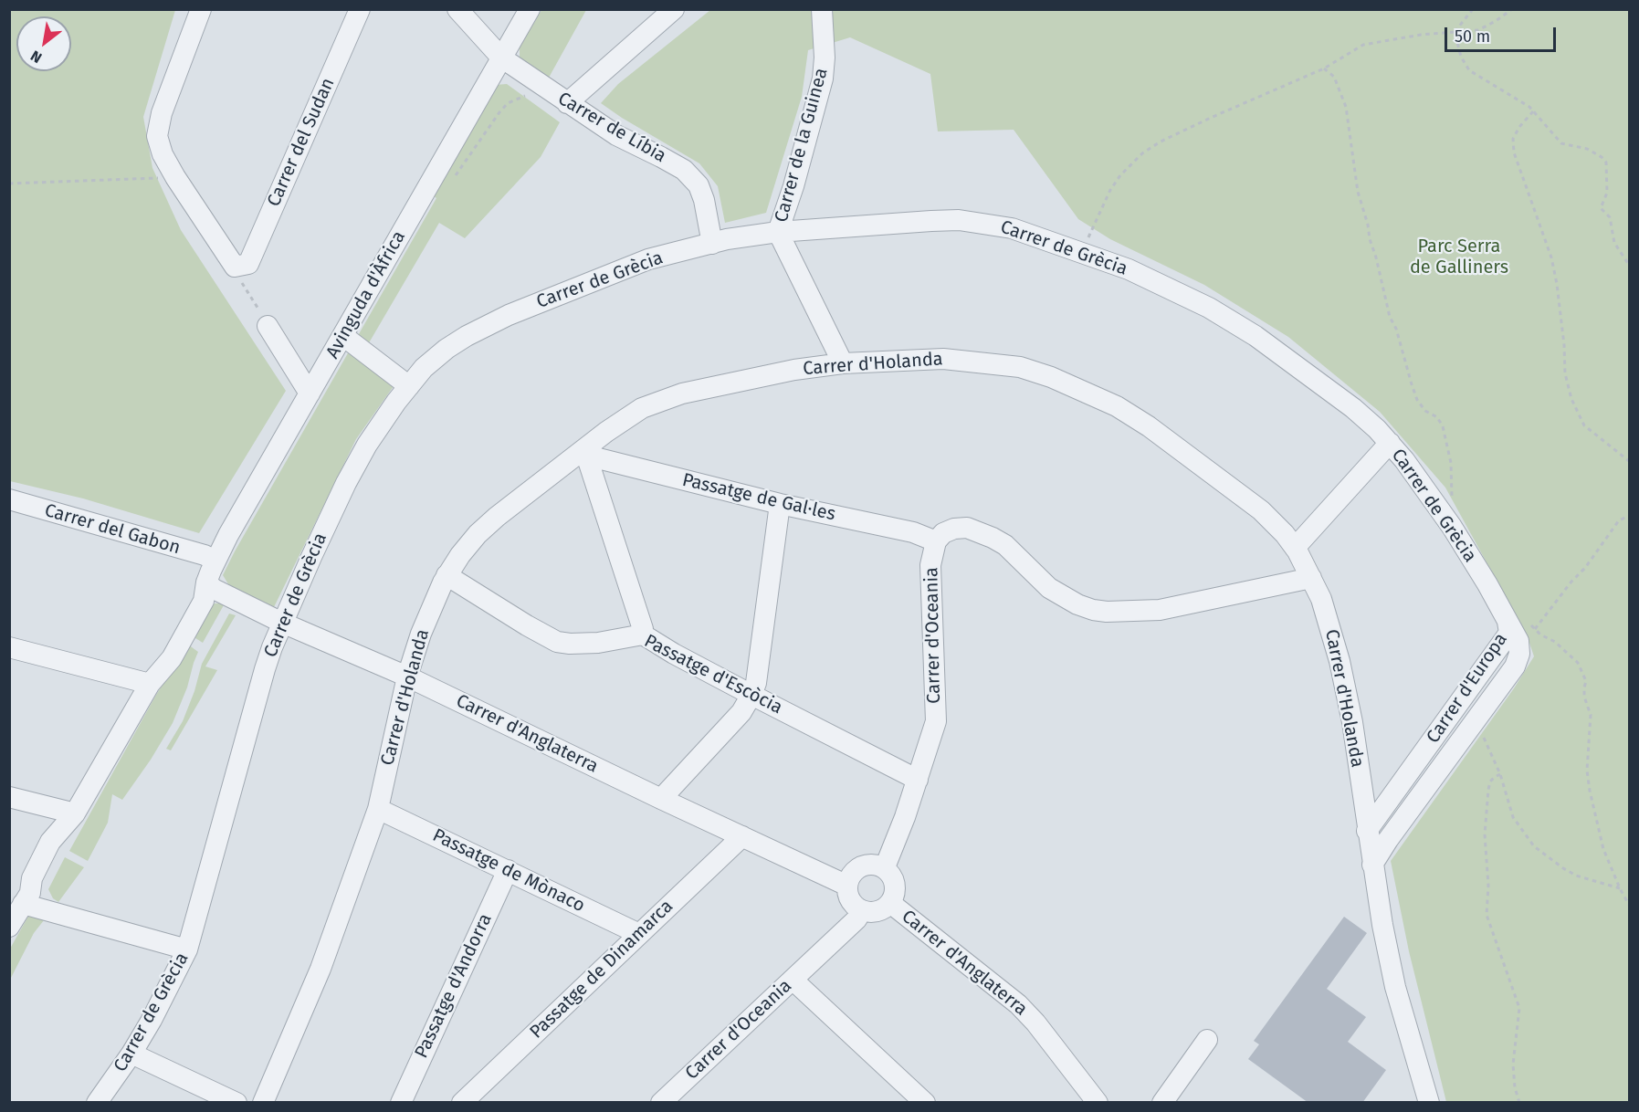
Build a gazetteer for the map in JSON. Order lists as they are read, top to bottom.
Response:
{
  "streets": {
    "street": [
      "Carrer de Líbia",
      "Carrer del Sudan",
      "Carrer de la Guinea",
      "Carrer de Grècia",
      "Avinguda d'Àfrica",
      "Carrer d'Holanda",
      "Passatge de Gal·les",
      "Carrer del Gabon",
      "Carrer d'Oceania",
      "Passatge d'Escòcia",
      "Carrer d'Europa",
      "Carrer d'Anglaterra",
      "Passatge de Mònaco",
      "Passatge de Dinamarca",
      "Passatge d'Andorra"
    ]
  },
  "crossings": [
    ["Carrer de Líbia", "Carrer de Grècia"],
    ["Carrer de Líbia", "Avinguda d'Àfrica"],
    ["Carrer de la Guinea", "Carrer de Grècia"],
    ["Carrer de la Guinea", "Carrer d'Holanda"],
    ["Carrer de Grècia", "Carrer d'Europa"],
    ["Carrer de Grècia", "Carrer d'Anglaterra"],
    ["Avinguda d'Àfrica", "Carrer del Gabon"],
    ["Avinguda d'Àfrica", "Carrer d'Anglaterra"],
    ["Carrer d'Holanda", "Passatge de Gal·les"],
    ["Carrer d'Holanda", "Carrer d'Oceania"],
    ["Carrer d'Holanda", "Passatge d'Escòcia"],
    ["Carrer d'Holanda", "Carrer d'Europa"],
    ["Carrer d'Holanda", "Carrer d'Anglaterra"],
    ["Carrer d'Holanda", "Passatge de Mònaco"],
    ["Passatge de Gal·les", "Carrer d'Oceania"],
    ["Carrer d'Oceania", "Passatge d'Escòcia"],
    ["Carrer d'Oceania", "Carrer d'Anglaterra"],
    ["Carrer d'Anglaterra", "Passatge de Dinamarca"],
    ["Passatge de Mònaco", "Passatge de Dinamarca"],
    ["Passatge de Mònaco", "Passatge d'Andorra"]
  ],
  "parks": ["Parc Serra de Galliners"],
  "scale_bar": "50 m",
  "north": "bottom left"
}
